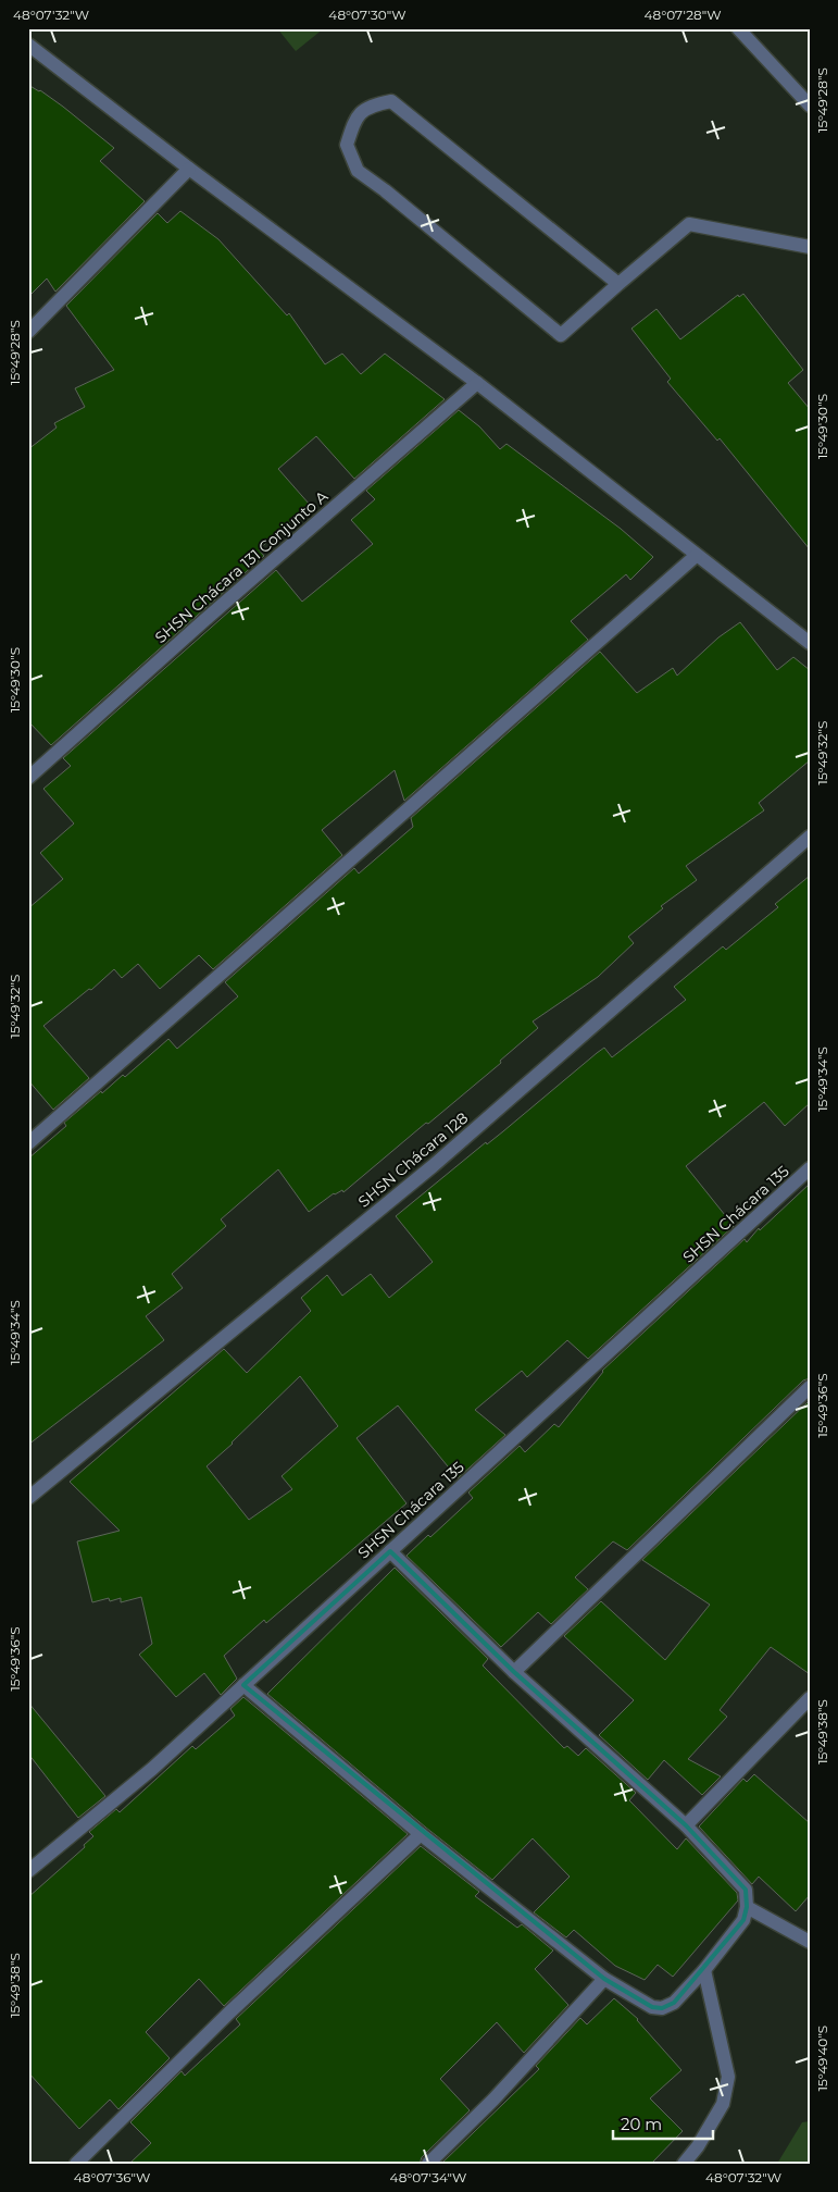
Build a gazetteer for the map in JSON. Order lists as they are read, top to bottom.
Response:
{
  "streets": {
    "street": ["SHSN Chácara 131 Conjunto A", "SHSN Chácara 128", "SHSN Chácara 135"]
  },
  "scale_bar": "20 m",
  "coordinates": [
    "48°07'32\"W",
    "48°07'30\"W",
    "48°07'28\"W",
    "15°49'28\"S",
    "15°49'30\"S",
    "15°49'32\"S",
    "15°49'34\"S",
    "15°49'36\"S",
    "15°49'38\"S",
    "15°49'40\"S",
    "48°07'36\"W",
    "48°07'34\"W"
  ]
}
